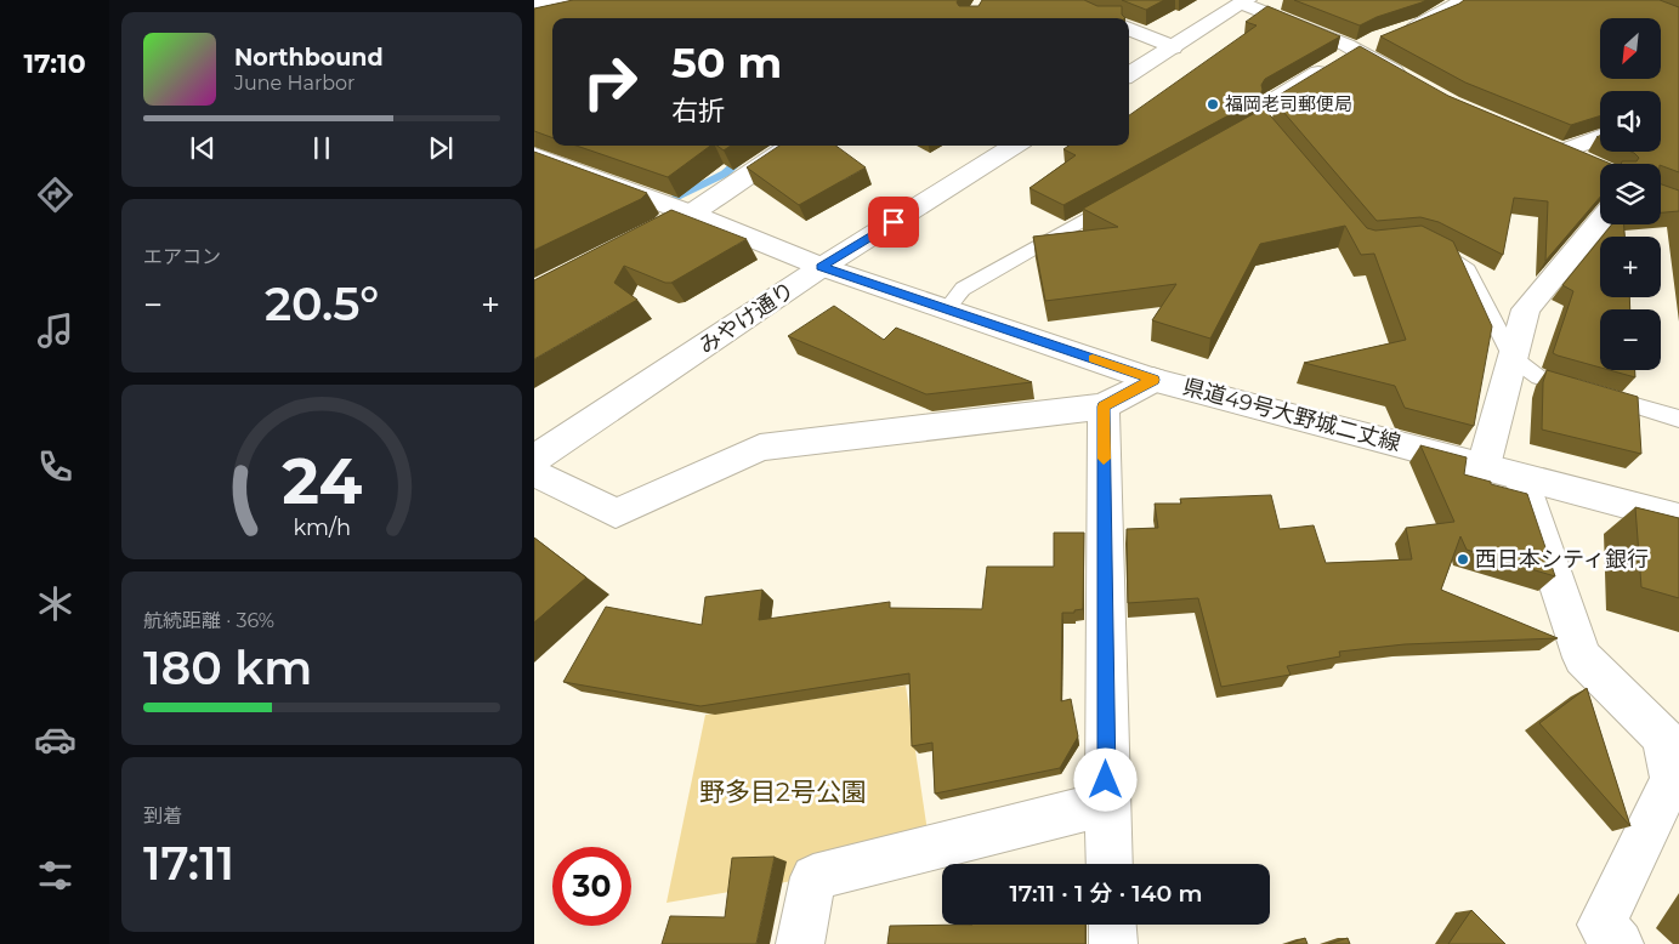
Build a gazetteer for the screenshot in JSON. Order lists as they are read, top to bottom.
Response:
{
  "streets": {
    "main road": ["みやけ通り", "県道49号大野城二丈線"]
  },
  "crossings": [
    ["みやけ通り", "県道49号大野城二丈線"]
  ],
  "parks": ["野多目2号公園"],
  "places": ["福岡老司郵便局", "西日本シティ銀行"],
  "north": "bottom left",
  "page": {
    "tabs": "17:10",
    "map_buttons": ["+", "−"],
    "turn": ["50 m", "右折"],
    "song": ["Northbound", "June Harbor"],
    "tile": [
      "エアコン",
      ["航続距離 · 36%", "180 km"],
      ["到着", "17:11"]
    ],
    "heat": ["−", "20.5°", "+"],
    "limit": "30",
    "trip": "17:11 · 1 分 · 140 m",
    "gauge": ["24", "km/h"]
  }
}
